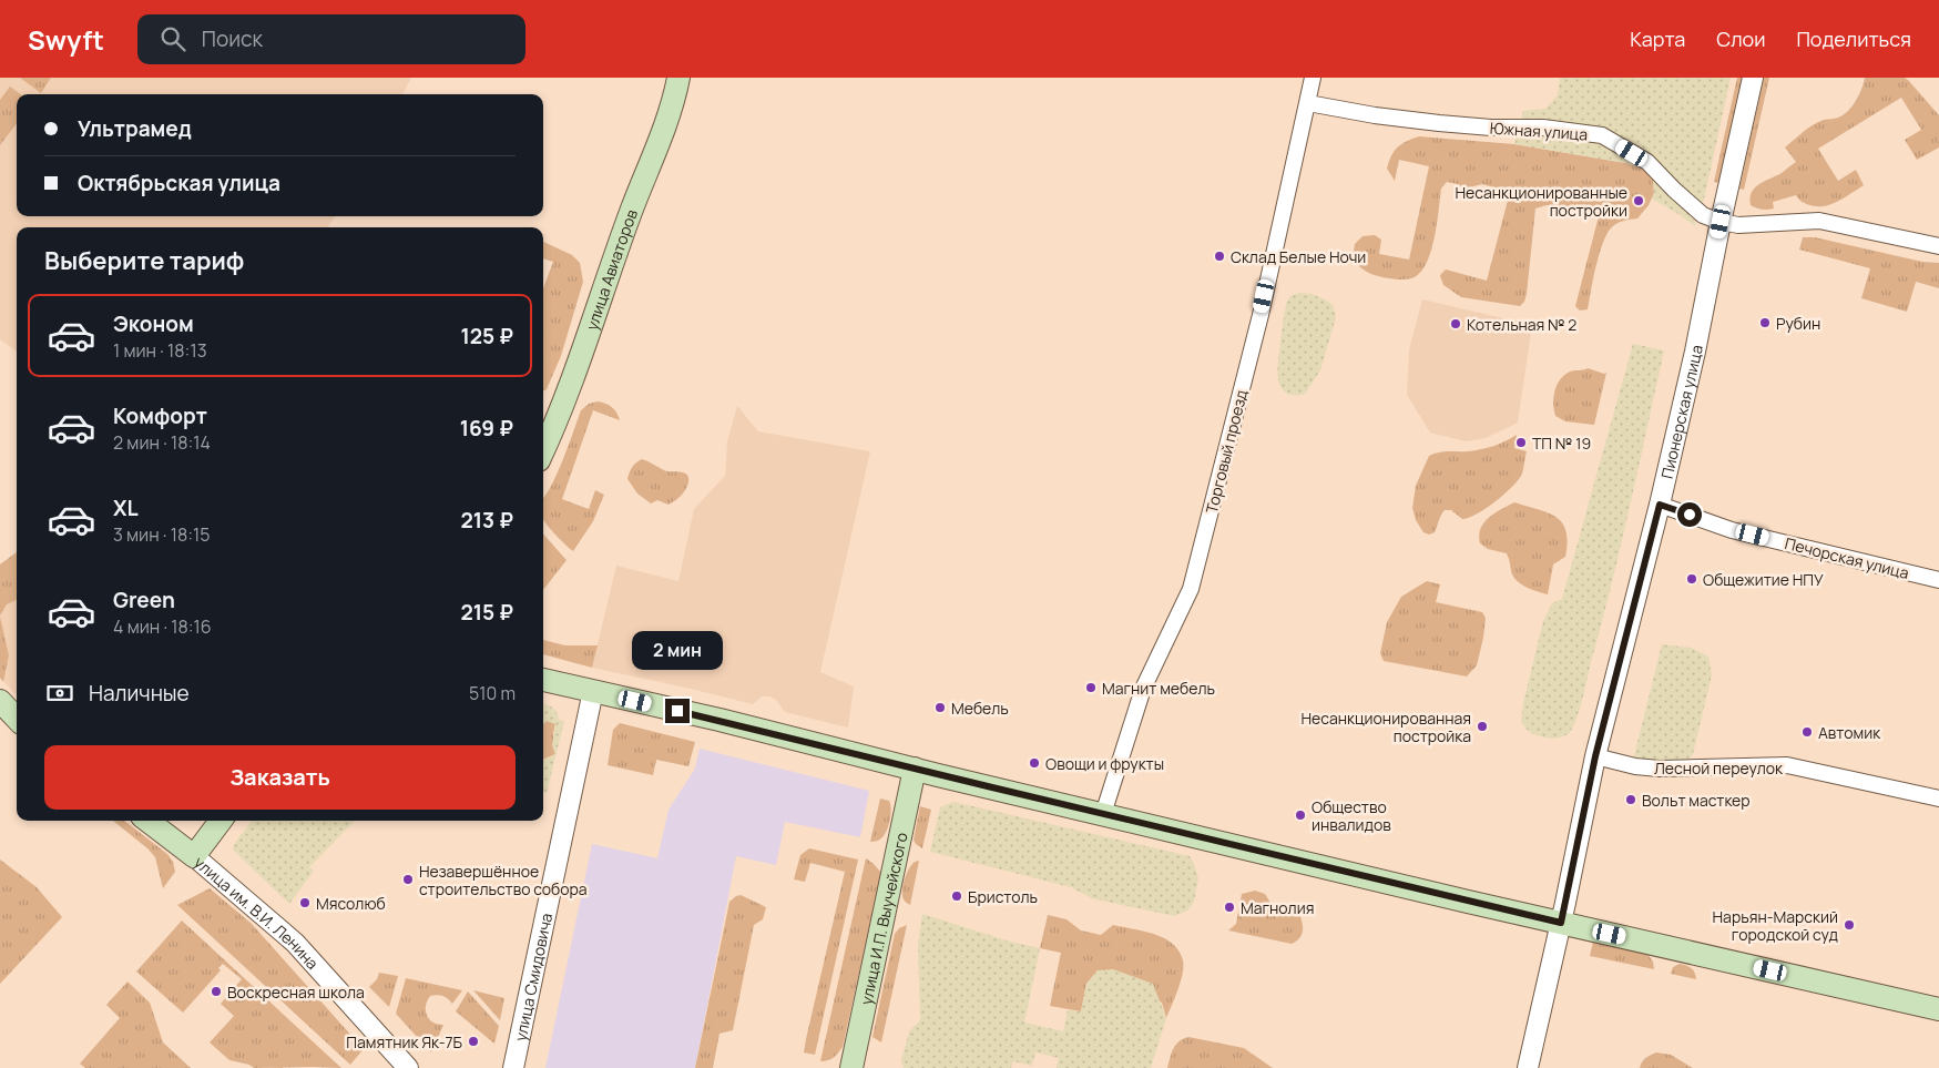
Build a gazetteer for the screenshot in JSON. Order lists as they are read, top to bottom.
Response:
{
  "streets": {
    "main road": ["улица Авиаторов", "улица им. В.И. Ленина", "улица И.П. Выучейского"],
    "street": [
      "Южная улица",
      "Пионерская улица",
      "Торговый проезд",
      "Печорская улица",
      "Лесной переулок",
      "улица Смидовича"
    ]
  },
  "crossings": [
    ["Южная улица", "Пионерская улица"],
    ["Южная улица", "Торговый проезд"],
    ["Пионерская улица", "Печорская улица"],
    ["Пионерская улица", "Лесной переулок"]
  ],
  "places": [
    "Несанкционированные постройки",
    "Склад Белые Ночи",
    "Рубин",
    "Котельная № 2",
    "ТП № 19",
    "Общежитие НПУ",
    "Магнит мебель",
    "Мебель",
    "Несанкционированная постройка",
    "Автомик",
    "Овощи и фрукты",
    "Вольт масткер",
    "Общество инвалидов",
    "Незавершённое строительство собора",
    "Бристоль",
    "Мясолюб",
    "Магнолия",
    "Нарьян-Марский городской суд",
    "Воскресная школа",
    "Памятник Як-7Б"
  ],
  "page": {
    "header": "Swyft",
    "search": "Поиск",
    "nav": ["Карта", "Слои", "Поделиться"],
    "banner": ["Ультрамед", "Октябрьская улица"],
    "heading": "Выберите тариф",
    "list": [
      {
        "name": "Эконом",
        "note": "1 мин · 18:13",
        "value": "125 ₽"
      },
      {
        "name": "Комфорт",
        "note": "2 мин · 18:14",
        "value": "169 ₽"
      },
      {
        "name": "XL",
        "note": "3 мин · 18:15",
        "value": "213 ₽"
      },
      {
        "name": "Green",
        "note": "4 мин · 18:16",
        "value": "215 ₽"
      }
    ],
    "bubble": "2 мин",
    "pay": ["Наличные", "510 m"],
    "buttons": "Заказать"
  }
}
